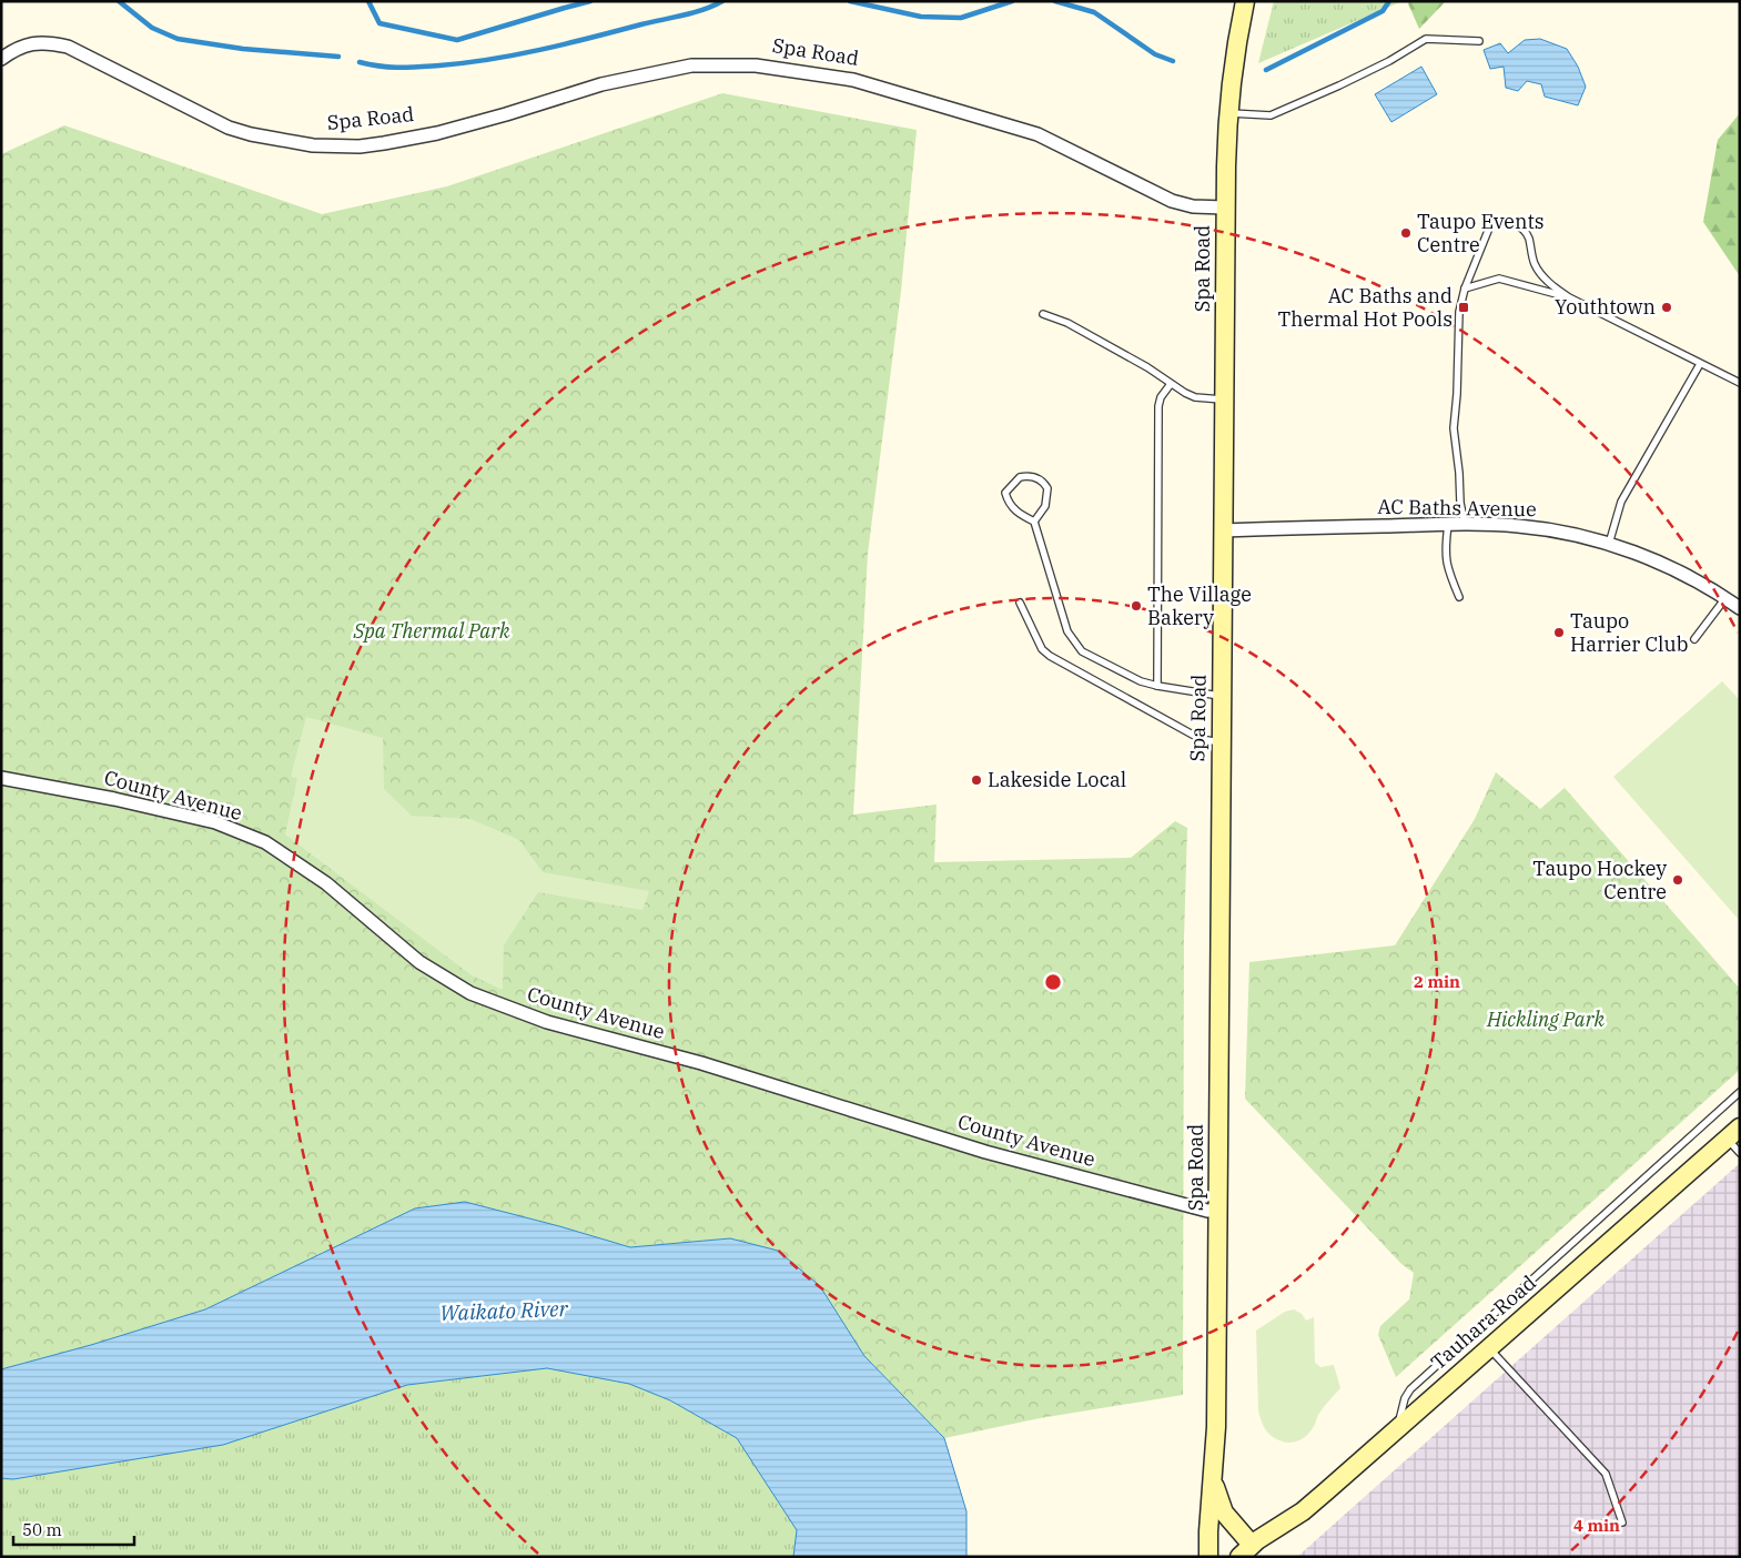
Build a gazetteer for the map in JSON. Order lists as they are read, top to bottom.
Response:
{
  "streets": {
    "main road": ["Spa Road", "Tauhara Road"],
    "street": ["AC Baths Avenue", "County Avenue"]
  },
  "crossings": [
    ["Spa Road", "AC Baths Avenue"],
    ["Spa Road", "County Avenue"],
    ["Spa Road", "Tauhara Road"]
  ],
  "water": ["Waikato River"],
  "parks": ["Spa Thermal Park", "Hickling Park"],
  "places": {
    "other": [
      "Taupo Events Centre",
      "Youthtown",
      "The Village Bakery",
      "Taupo Harrier Club",
      "Lakeside Local",
      "Taupo Hockey Centre"
    ],
    "transit": ["AC Baths and Thermal Hot Pools"]
  },
  "scale_bar": "50 m",
  "rings": ["2 min", "4 min"]
}
